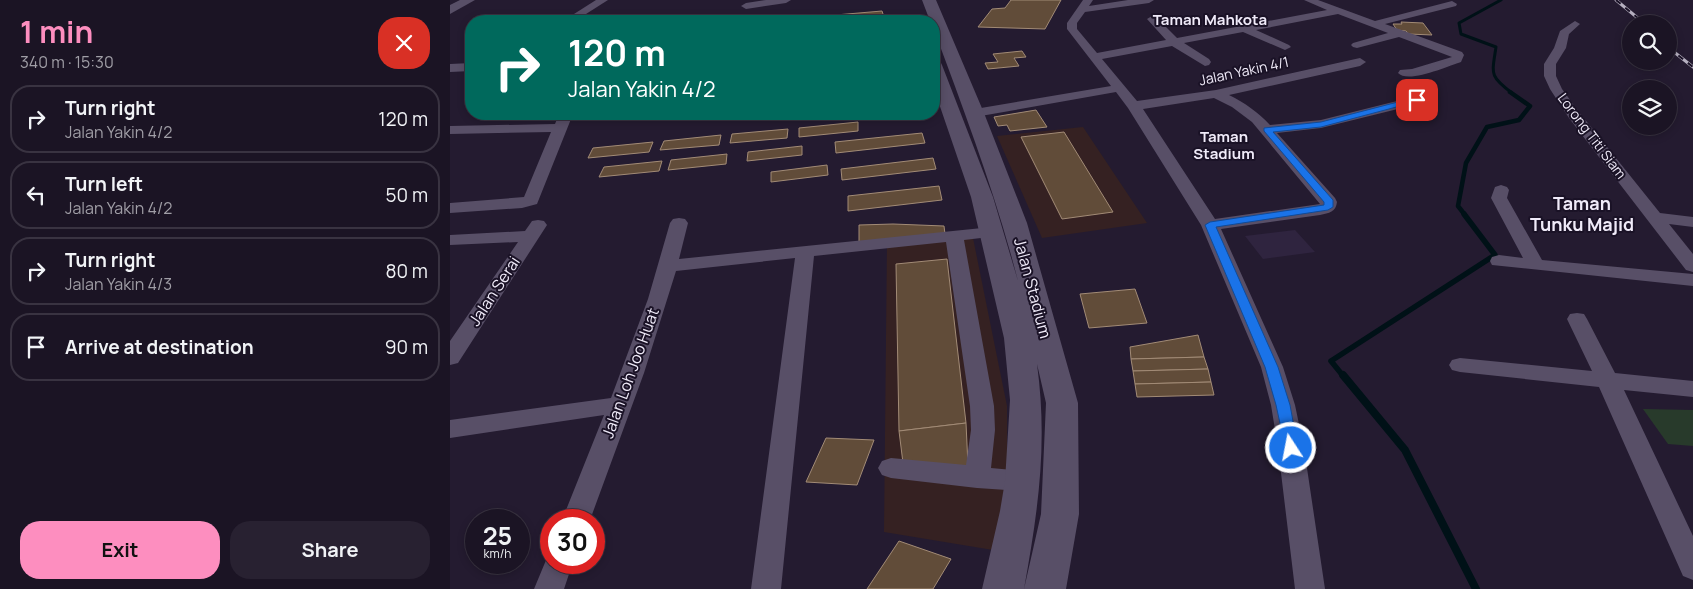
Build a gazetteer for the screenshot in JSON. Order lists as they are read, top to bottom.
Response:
{
  "streets": {
    "main road": ["Jalan Stadium"],
    "street": [
      "Jalan Yakin 4/1",
      "Lorong Titi Siam",
      "Jalan Serai",
      "Jalan Loh Joo Huat"
    ]
  },
  "districts": ["Taman Mahkota", "Taman Stadium", "Taman Tunku Majid"],
  "page": {
    "heading": ["1 min", "340 m · 15:30"],
    "turn": ["120 m", "Jalan Yakin 4/2"],
    "list": [
      {
        "name": "Turn right",
        "note": "Jalan Yakin 4/2",
        "value": "120 m"
      },
      {
        "name": "Turn left",
        "note": "Jalan Yakin 4/2",
        "value": "50 m"
      },
      {
        "name": "Turn right",
        "note": "Jalan Yakin 4/3",
        "value": "80 m"
      },
      {
        "name": "Arrive at destination",
        "value": "90 m"
      }
    ],
    "speed": "25 km/h",
    "limit": "30",
    "buttons": ["Exit", "Share"]
  }
}
